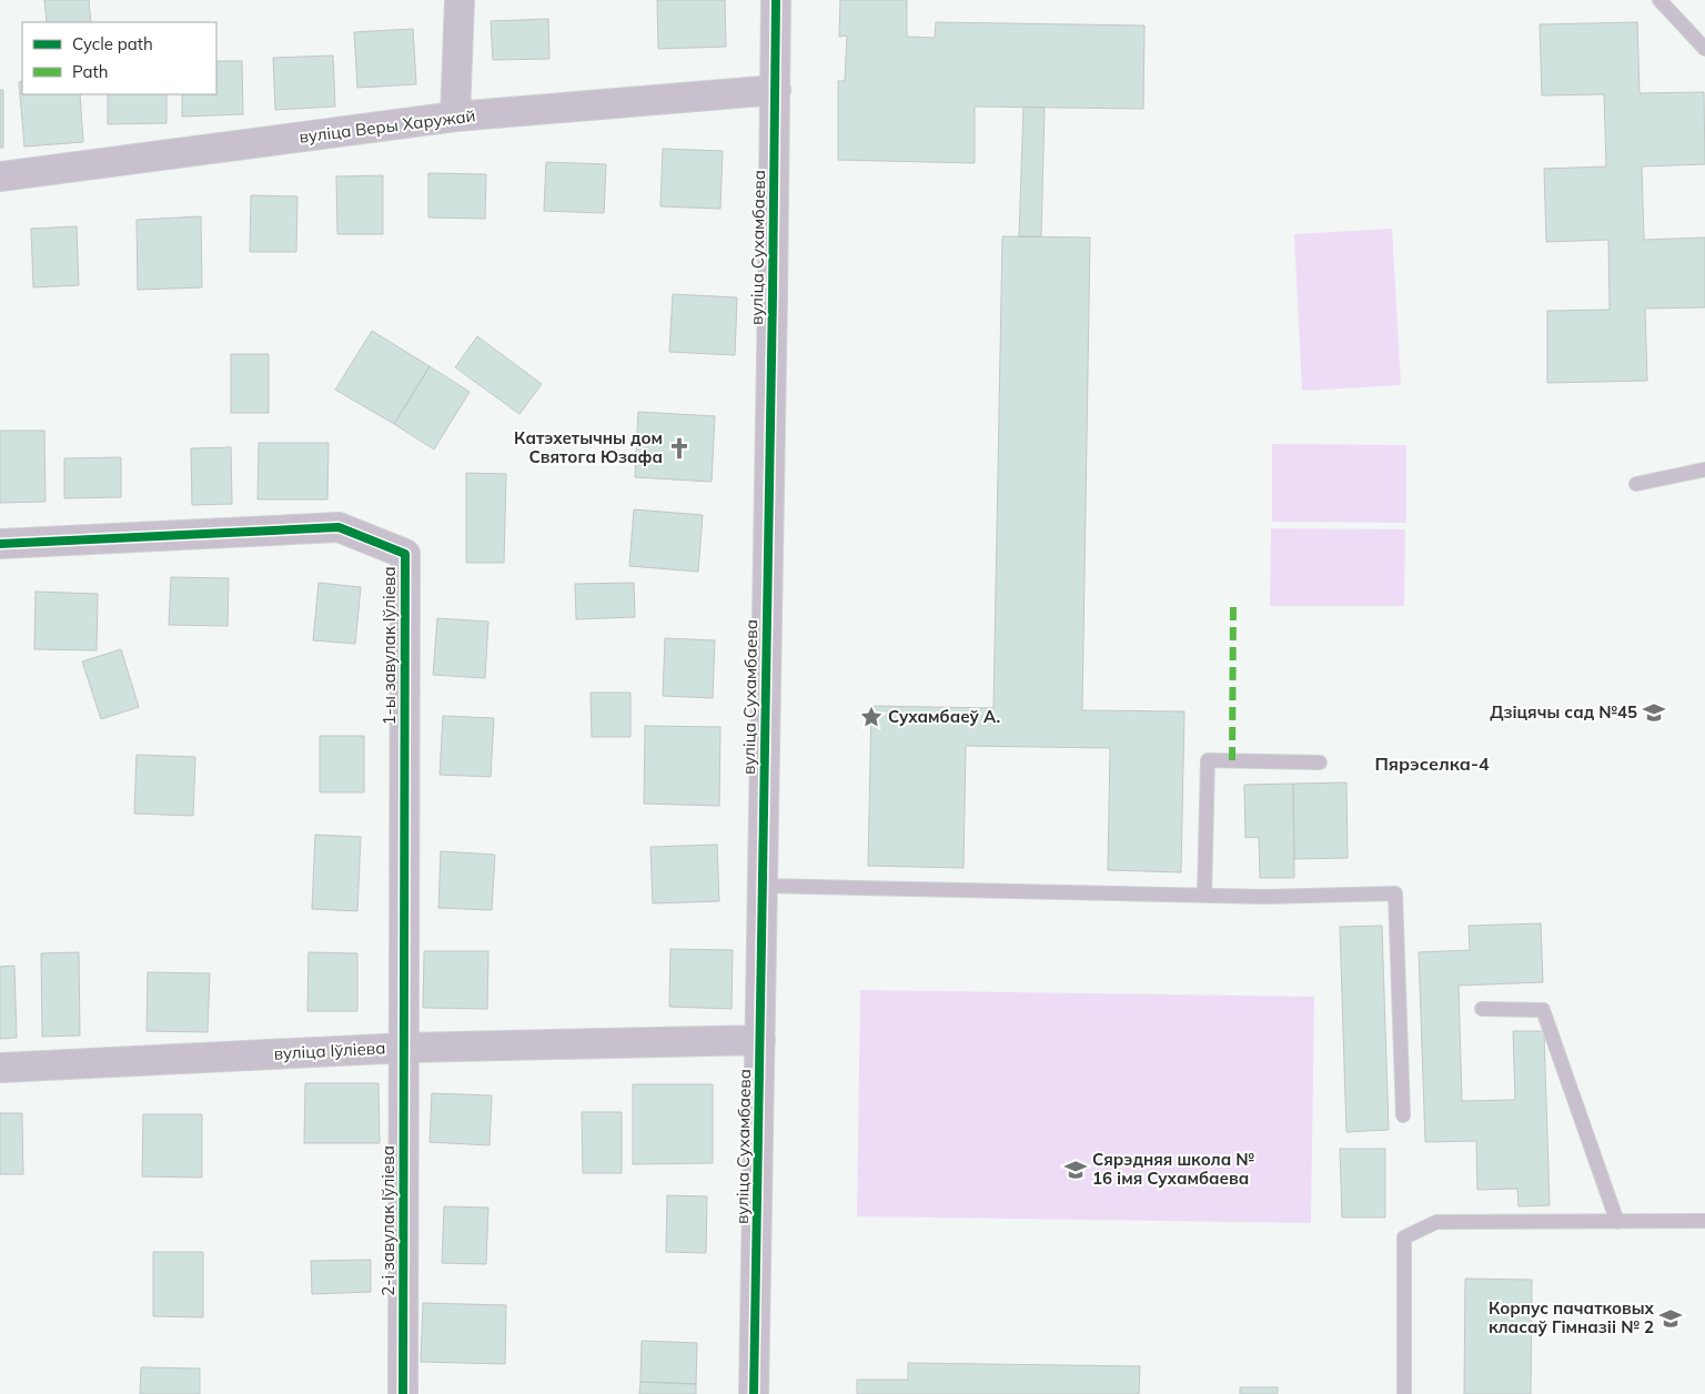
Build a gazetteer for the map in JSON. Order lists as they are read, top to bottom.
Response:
{
  "streets": {
    "street": [
      "вуліца Веры Харужай",
      "вуліца Сухамбаева",
      "1-ы завулак Іўліева",
      "вуліца Іўліева",
      "2-і завулак Іўліева"
    ]
  },
  "crossings": [
    ["вуліца Веры Харужай", "вуліца Сухамбаева"],
    ["вуліца Сухамбаева", "вуліца Іўліева"],
    ["1-ы завулак Іўліева", "вуліца Іўліева"],
    ["1-ы завулак Іўліева", "2-і завулак Іўліева"],
    ["вуліца Іўліева", "2-і завулак Іўліева"]
  ],
  "districts": ["Пярэселка-4"],
  "places": {
    "church": ["Катэхетычны дом Святога Юзафа"],
    "school or university": ["Дзіцячы сад №45", "Сярэдняя школа № 16 імя Сухамбаева", "Корпус пачатковых класаў Гімназіі № 2"],
    "place": ["Сухамбаеў А."]
  },
  "legend": ["Cycle path", "Path"]
}
